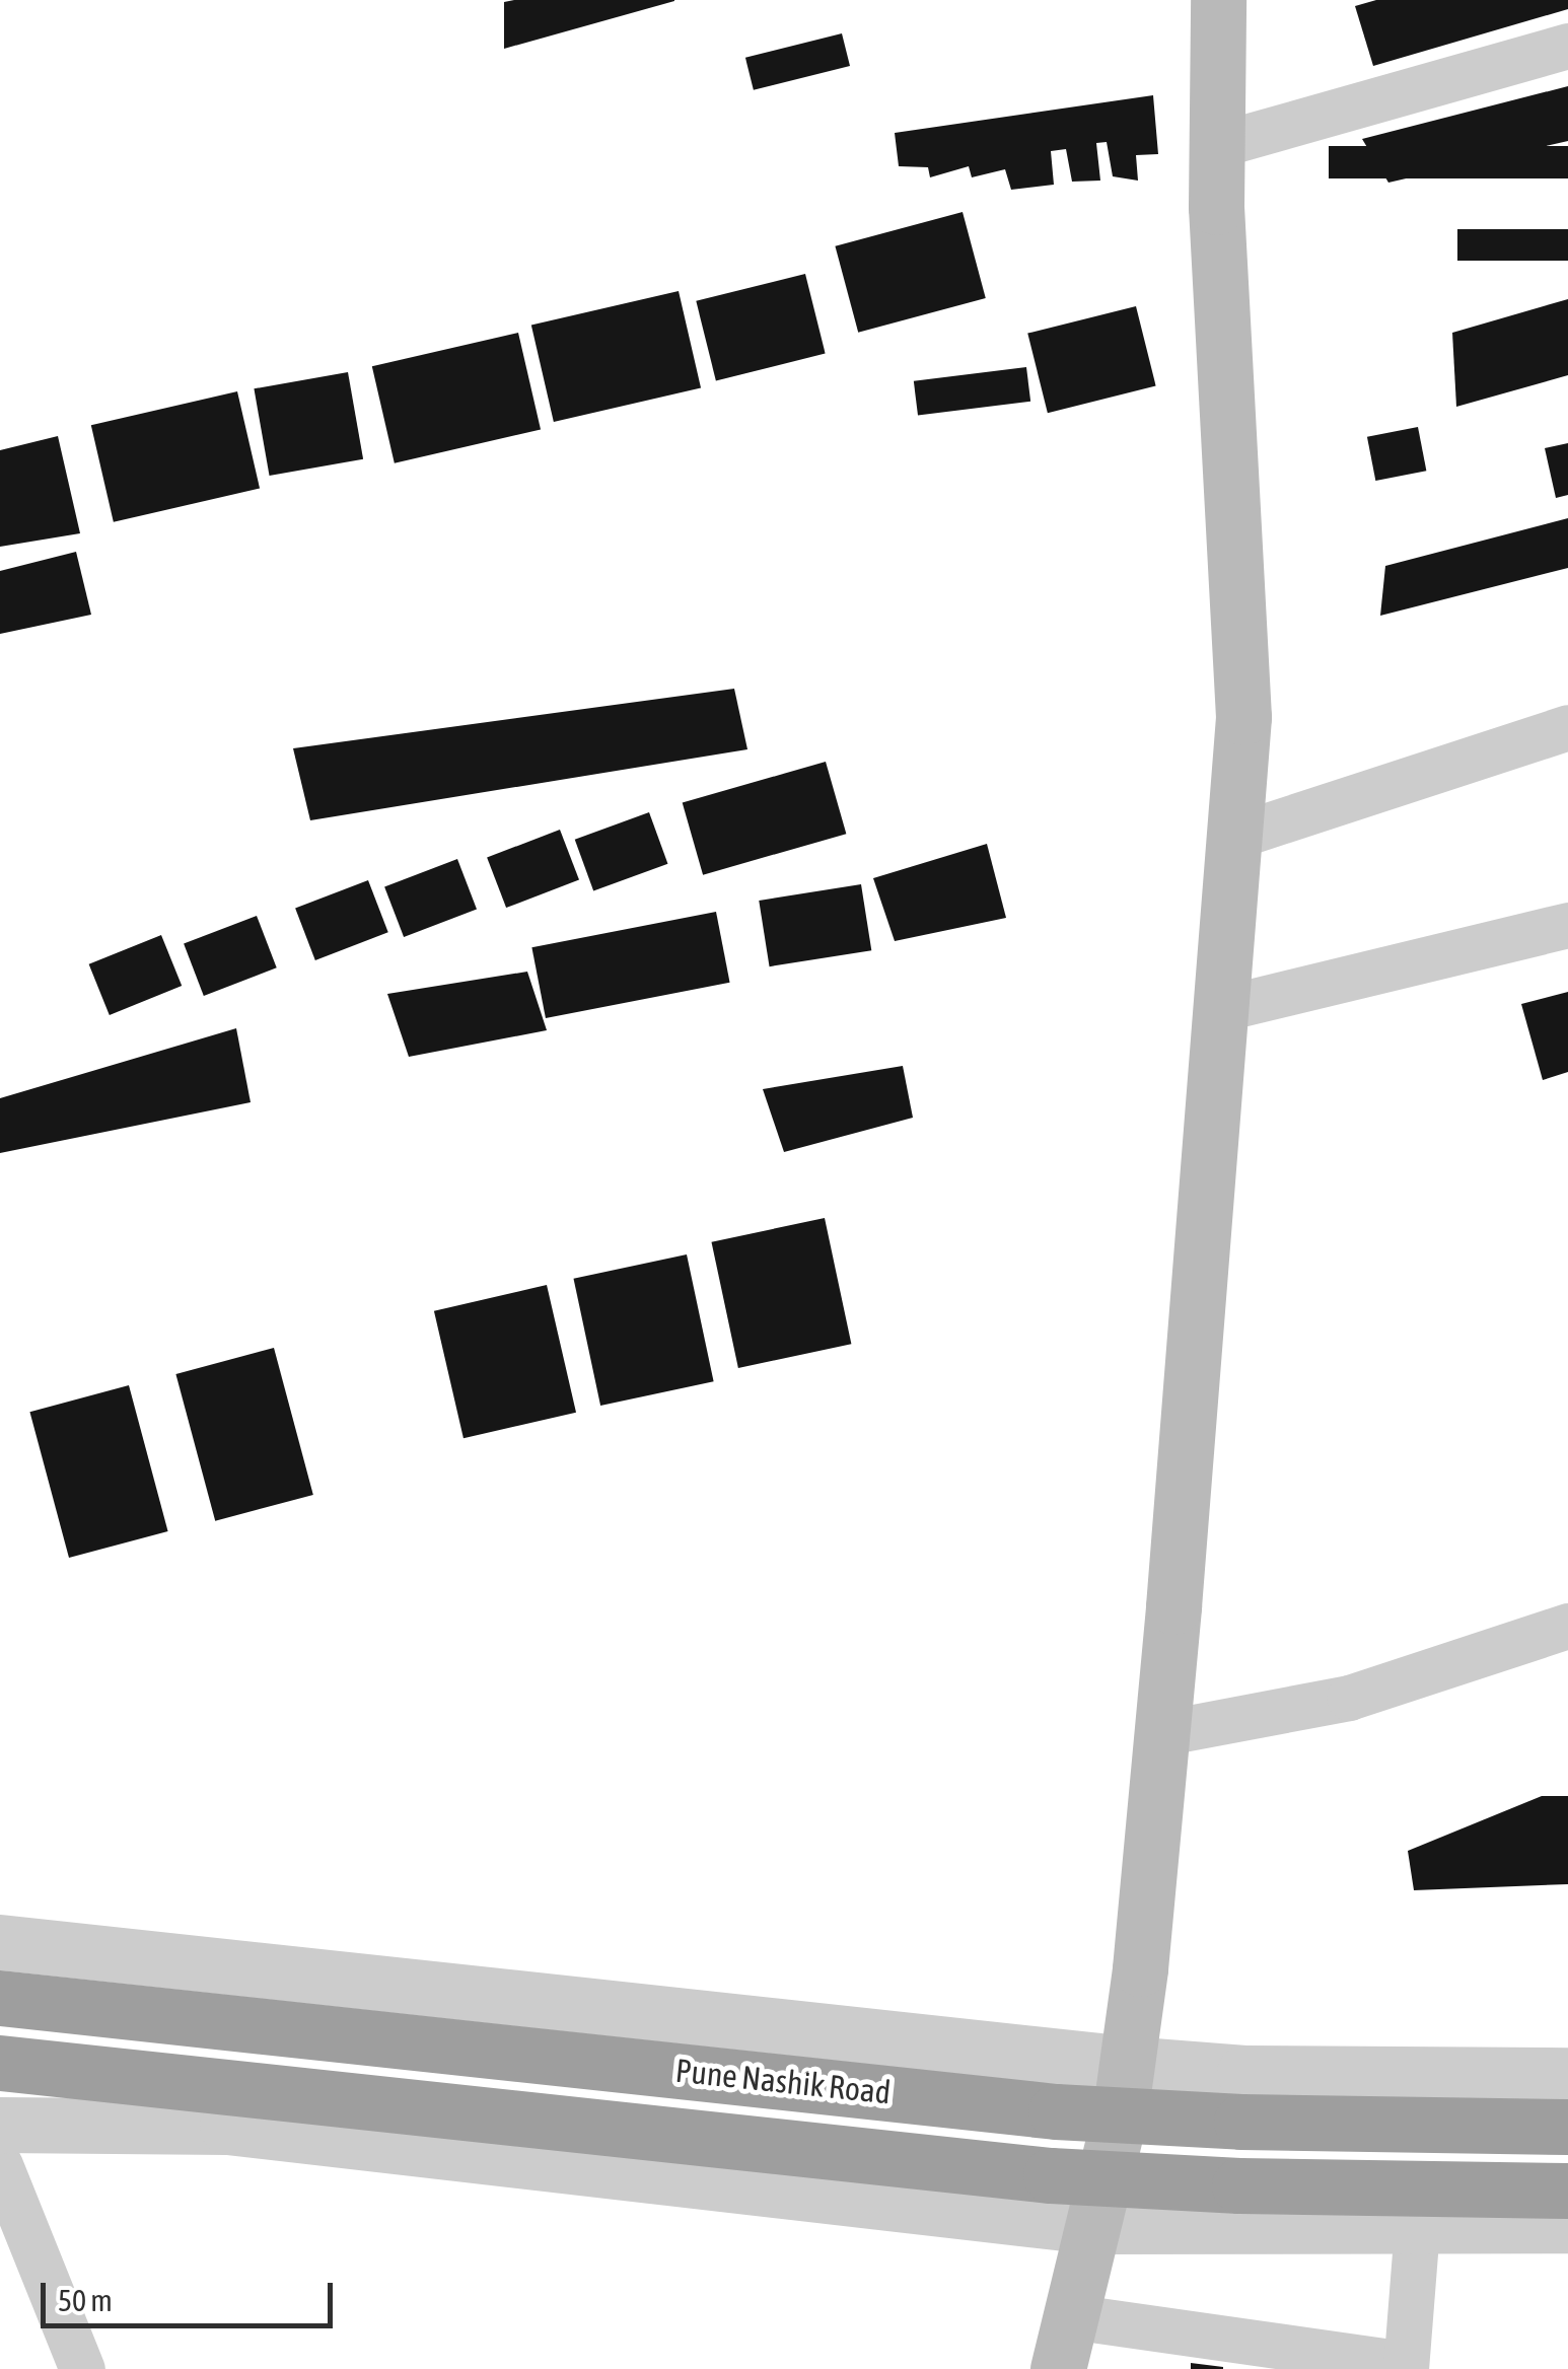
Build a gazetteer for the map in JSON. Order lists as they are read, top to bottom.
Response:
{
  "streets": {
    "highway": ["Pune Nashik Road"]
  },
  "scale_bar": "50 m"
}
